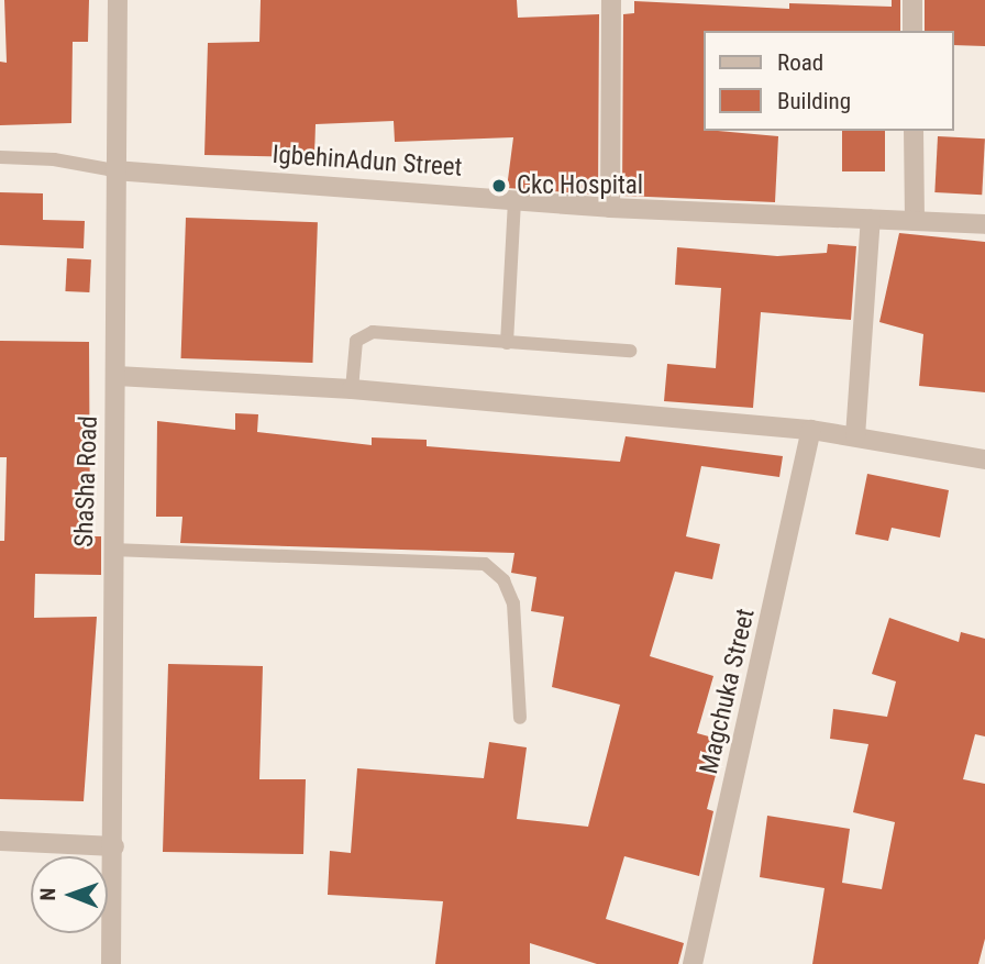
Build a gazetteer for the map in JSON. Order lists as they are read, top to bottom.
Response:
{
  "streets": {
    "street": ["IgbehinAdun Street", "ShaSha Road", "Magchuka Street"]
  },
  "crossings": [
    ["IgbehinAdun Street", "ShaSha Road"]
  ],
  "places": ["Ckc Hospital"],
  "legend": ["Road", "Building"],
  "north": "left"
}
